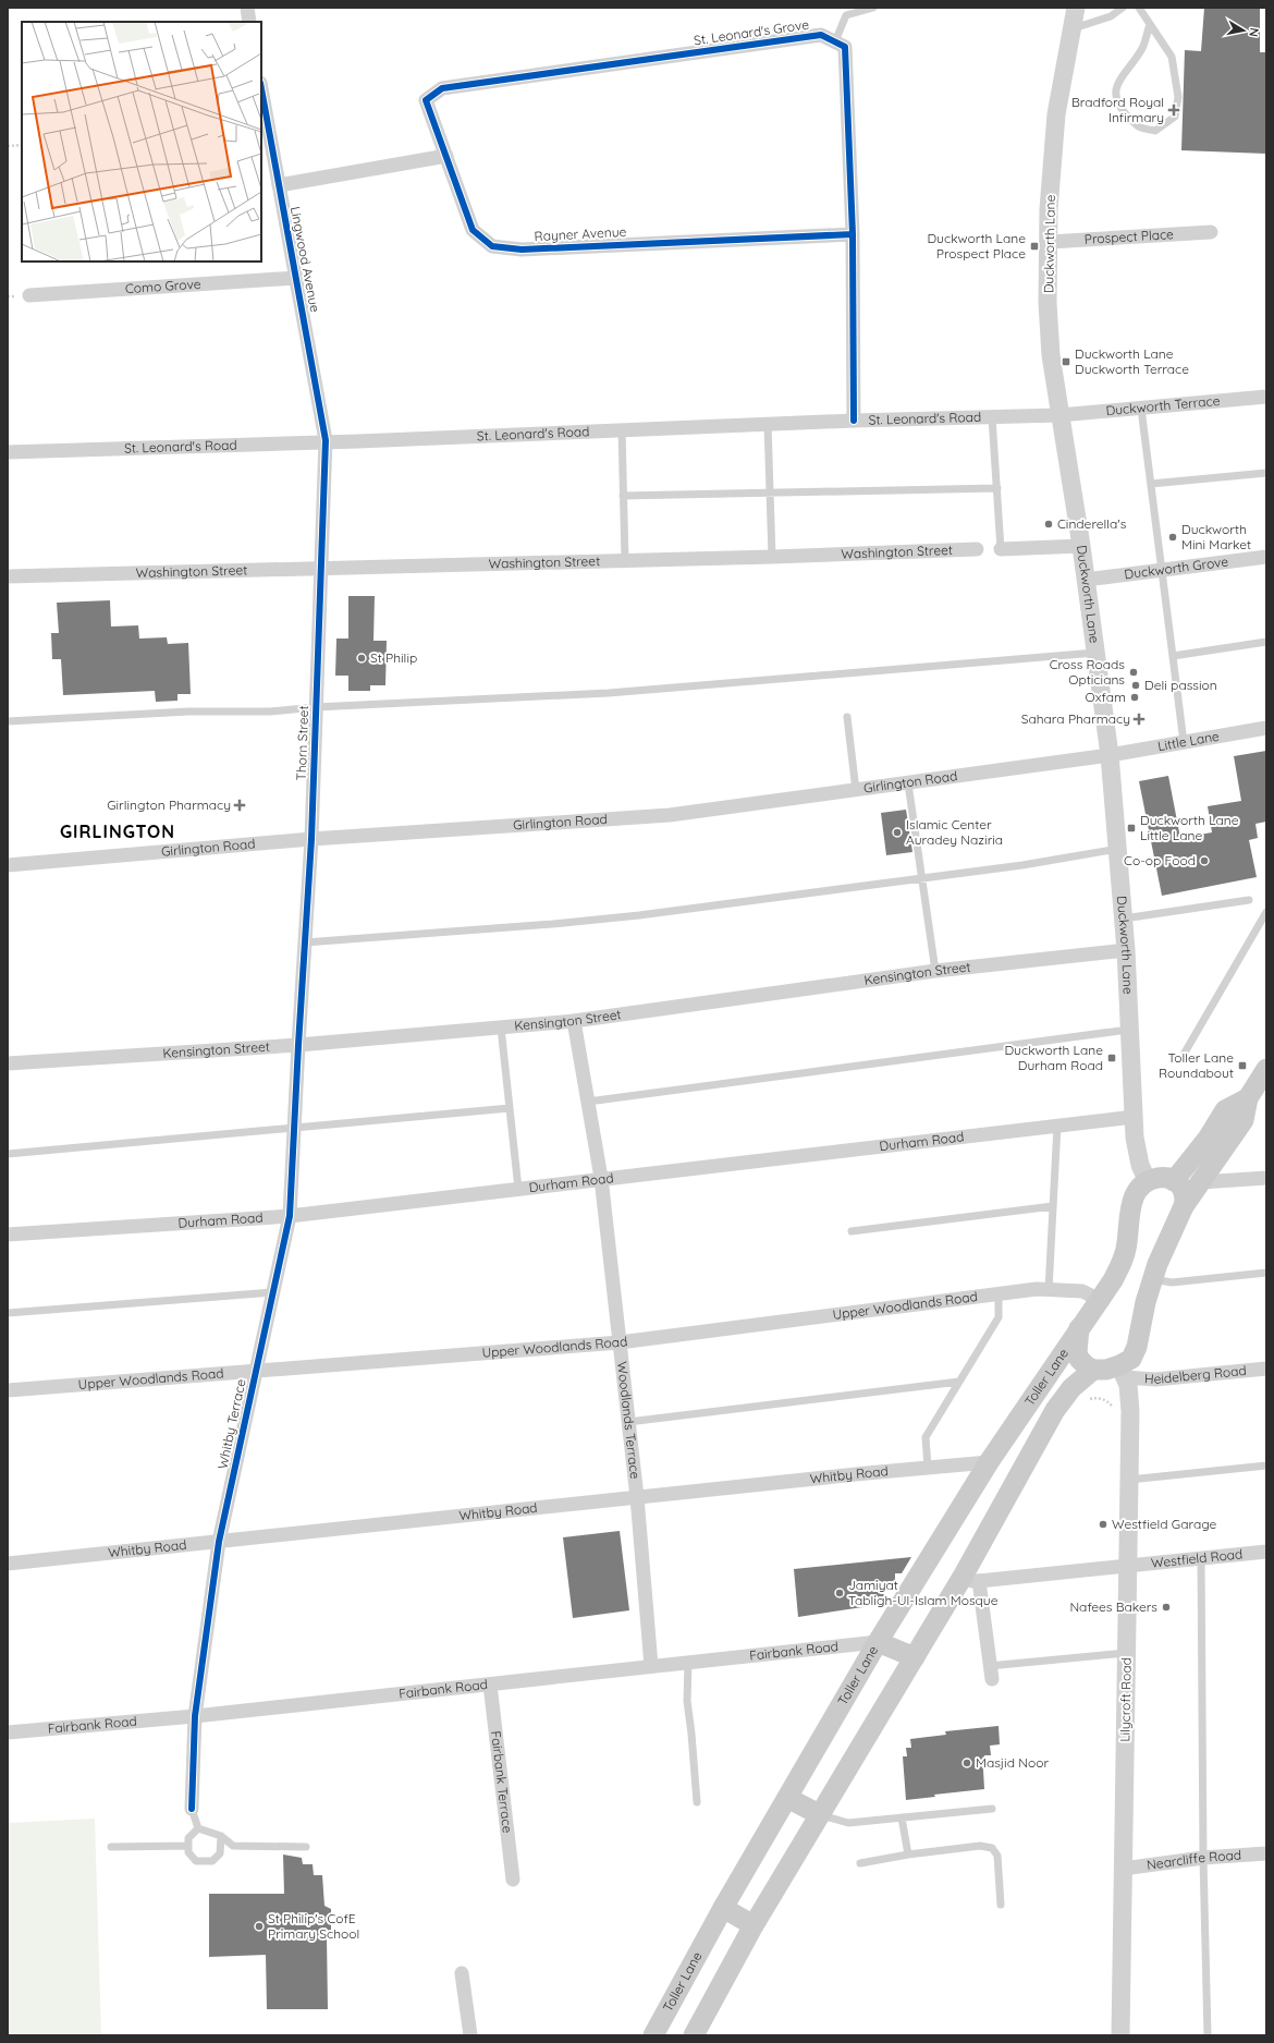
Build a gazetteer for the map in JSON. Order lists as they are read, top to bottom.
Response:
{
  "streets": {
    "main road": ["Toller Lane"],
    "street": [
      "St. Leonard's Grove",
      "Rayner Avenue",
      "Prospect Place",
      "Duckworth Lane",
      "Lingwood Avenue",
      "Como Grove",
      "Duckworth Terrace",
      "St. Leonard's Road",
      "Washington Street",
      "Duckworth Grove",
      "Little Lane",
      "Thorn Street",
      "Girlington Road",
      "Kensington Street",
      "Durham Road",
      "Upper Woodlands Road",
      "Heidelberg Road",
      "Woodlands Terrace",
      "Whitby Terrace",
      "Whitby Road",
      "Westfield Road",
      "Fairbank Road",
      "Lilycroft Road",
      "Fairbank Terrace",
      "Nearcliffe Road"
    ]
  },
  "crossings": [
    ["St. Leonard's Grove", "Rayner Avenue"],
    ["Prospect Place", "Duckworth Lane"],
    ["Duckworth Lane", "Duckworth Terrace"],
    ["Duckworth Lane", "St. Leonard's Road"],
    ["Duckworth Lane", "Duckworth Grove"],
    ["Duckworth Lane", "Little Lane"],
    ["Duckworth Lane", "Girlington Road"],
    ["Duckworth Lane", "Kensington Street"],
    ["Duckworth Lane", "Durham Road"],
    ["Duckworth Lane", "Toller Lane"],
    ["Lingwood Avenue", "Como Grove"],
    ["Lingwood Avenue", "St. Leonard's Road"],
    ["Lingwood Avenue", "Thorn Street"],
    ["Duckworth Terrace", "St. Leonard's Road"],
    ["St. Leonard's Road", "Thorn Street"],
    ["Washington Street", "Thorn Street"],
    ["Little Lane", "Girlington Road"],
    ["Thorn Street", "Girlington Road"],
    ["Thorn Street", "Kensington Street"],
    ["Thorn Street", "Whitby Terrace"],
    ["Kensington Street", "Woodlands Terrace"],
    ["Kensington Street", "Whitby Terrace"],
    ["Durham Road", "Woodlands Terrace"],
    ["Durham Road", "Whitby Terrace"],
    ["Upper Woodlands Road", "Toller Lane"],
    ["Upper Woodlands Road", "Woodlands Terrace"],
    ["Upper Woodlands Road", "Whitby Terrace"],
    ["Heidelberg Road", "Lilycroft Road"],
    ["Toller Lane", "Whitby Road"],
    ["Toller Lane", "Westfield Road"],
    ["Toller Lane", "Fairbank Road"],
    ["Woodlands Terrace", "Whitby Road"],
    ["Woodlands Terrace", "Fairbank Road"],
    ["Whitby Terrace", "Whitby Road"],
    ["Whitby Terrace", "Fairbank Road"],
    ["Westfield Road", "Lilycroft Road"],
    ["Fairbank Road", "Fairbank Terrace"],
    ["Lilycroft Road", "Nearcliffe Road"]
  ],
  "districts": ["GIRLINGTON"],
  "places": {
    "health": ["Bradford Royal Infirmary", "Sahara Pharmacy", "Girlington Pharmacy"],
    "transit": [
      "Duckworth Lane Prospect Place",
      "Duckworth Lane Duckworth Terrace",
      "Duckworth Lane Little Lane",
      "Duckworth Lane Durham Road",
      "Toller Lane Roundabout"
    ],
    "other": [
      "Cinderella's",
      "Duckworth Mini Market",
      "St Philip",
      "Cross Roads Opticians",
      "Deli passion",
      "Oxfam",
      "Islamic Center Auradey Naziria",
      "Co-op Food",
      "Westfield Garage",
      "Jamiyat Tabligh-Ul-Islam Mosque",
      "Nafees Bakers",
      "Masjid Noor",
      "St Philip's CofE Primary School"
    ]
  },
  "north": "right"
}
